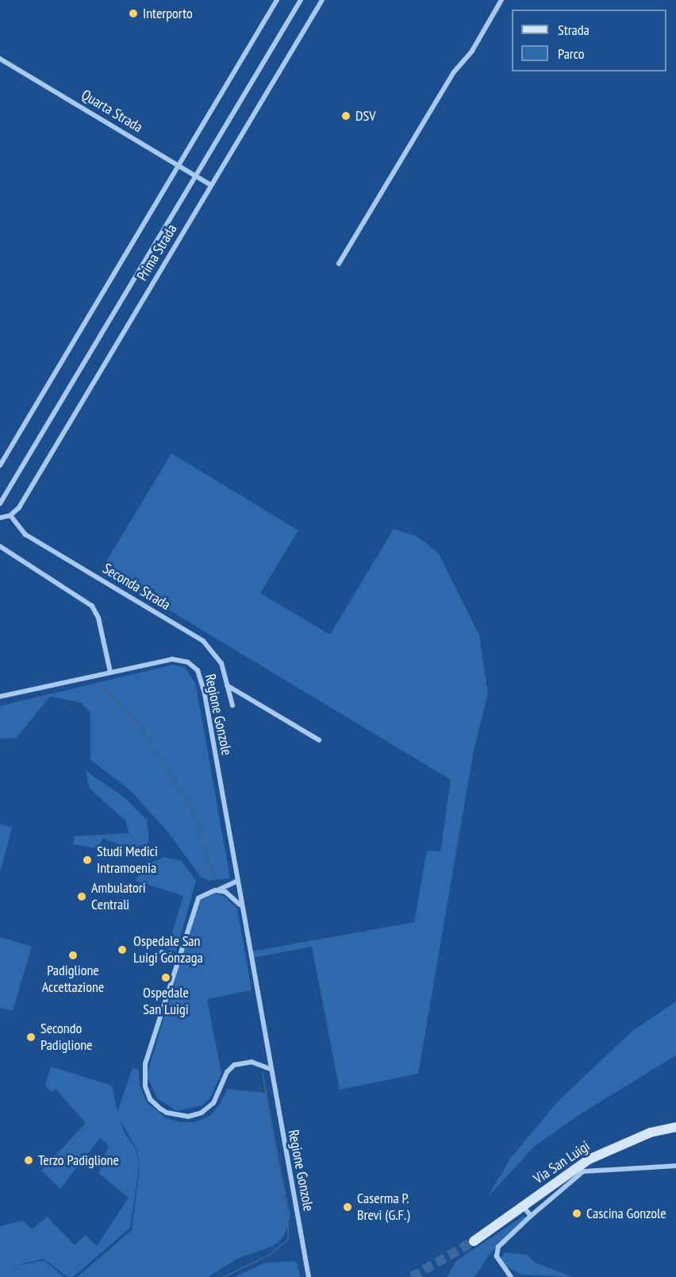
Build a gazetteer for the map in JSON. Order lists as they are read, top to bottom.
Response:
{
  "streets": {
    "street": [
      "Quarta Strada",
      "Prima Strada",
      "Seconda Strada",
      "Regione Gonzole",
      "Via San Luigi"
    ]
  },
  "crossings": [
    ["Quarta Strada", "Prima Strada"],
    ["Prima Strada", "Seconda Strada"]
  ],
  "places": [
    "Interporto",
    "DSV",
    "Studi Medici Intramoenia",
    "Ambulatori Centrali",
    "Ospedale San Luigi Gonzaga",
    "Padiglione Accettazione",
    "Ospedale San Luigi",
    "Secondo Padiglione",
    "Terzo Padiglione",
    "Caserma P. Brevi (G.F.)",
    "Cascina Gonzole"
  ],
  "legend": ["Strada", "Parco"]
}
